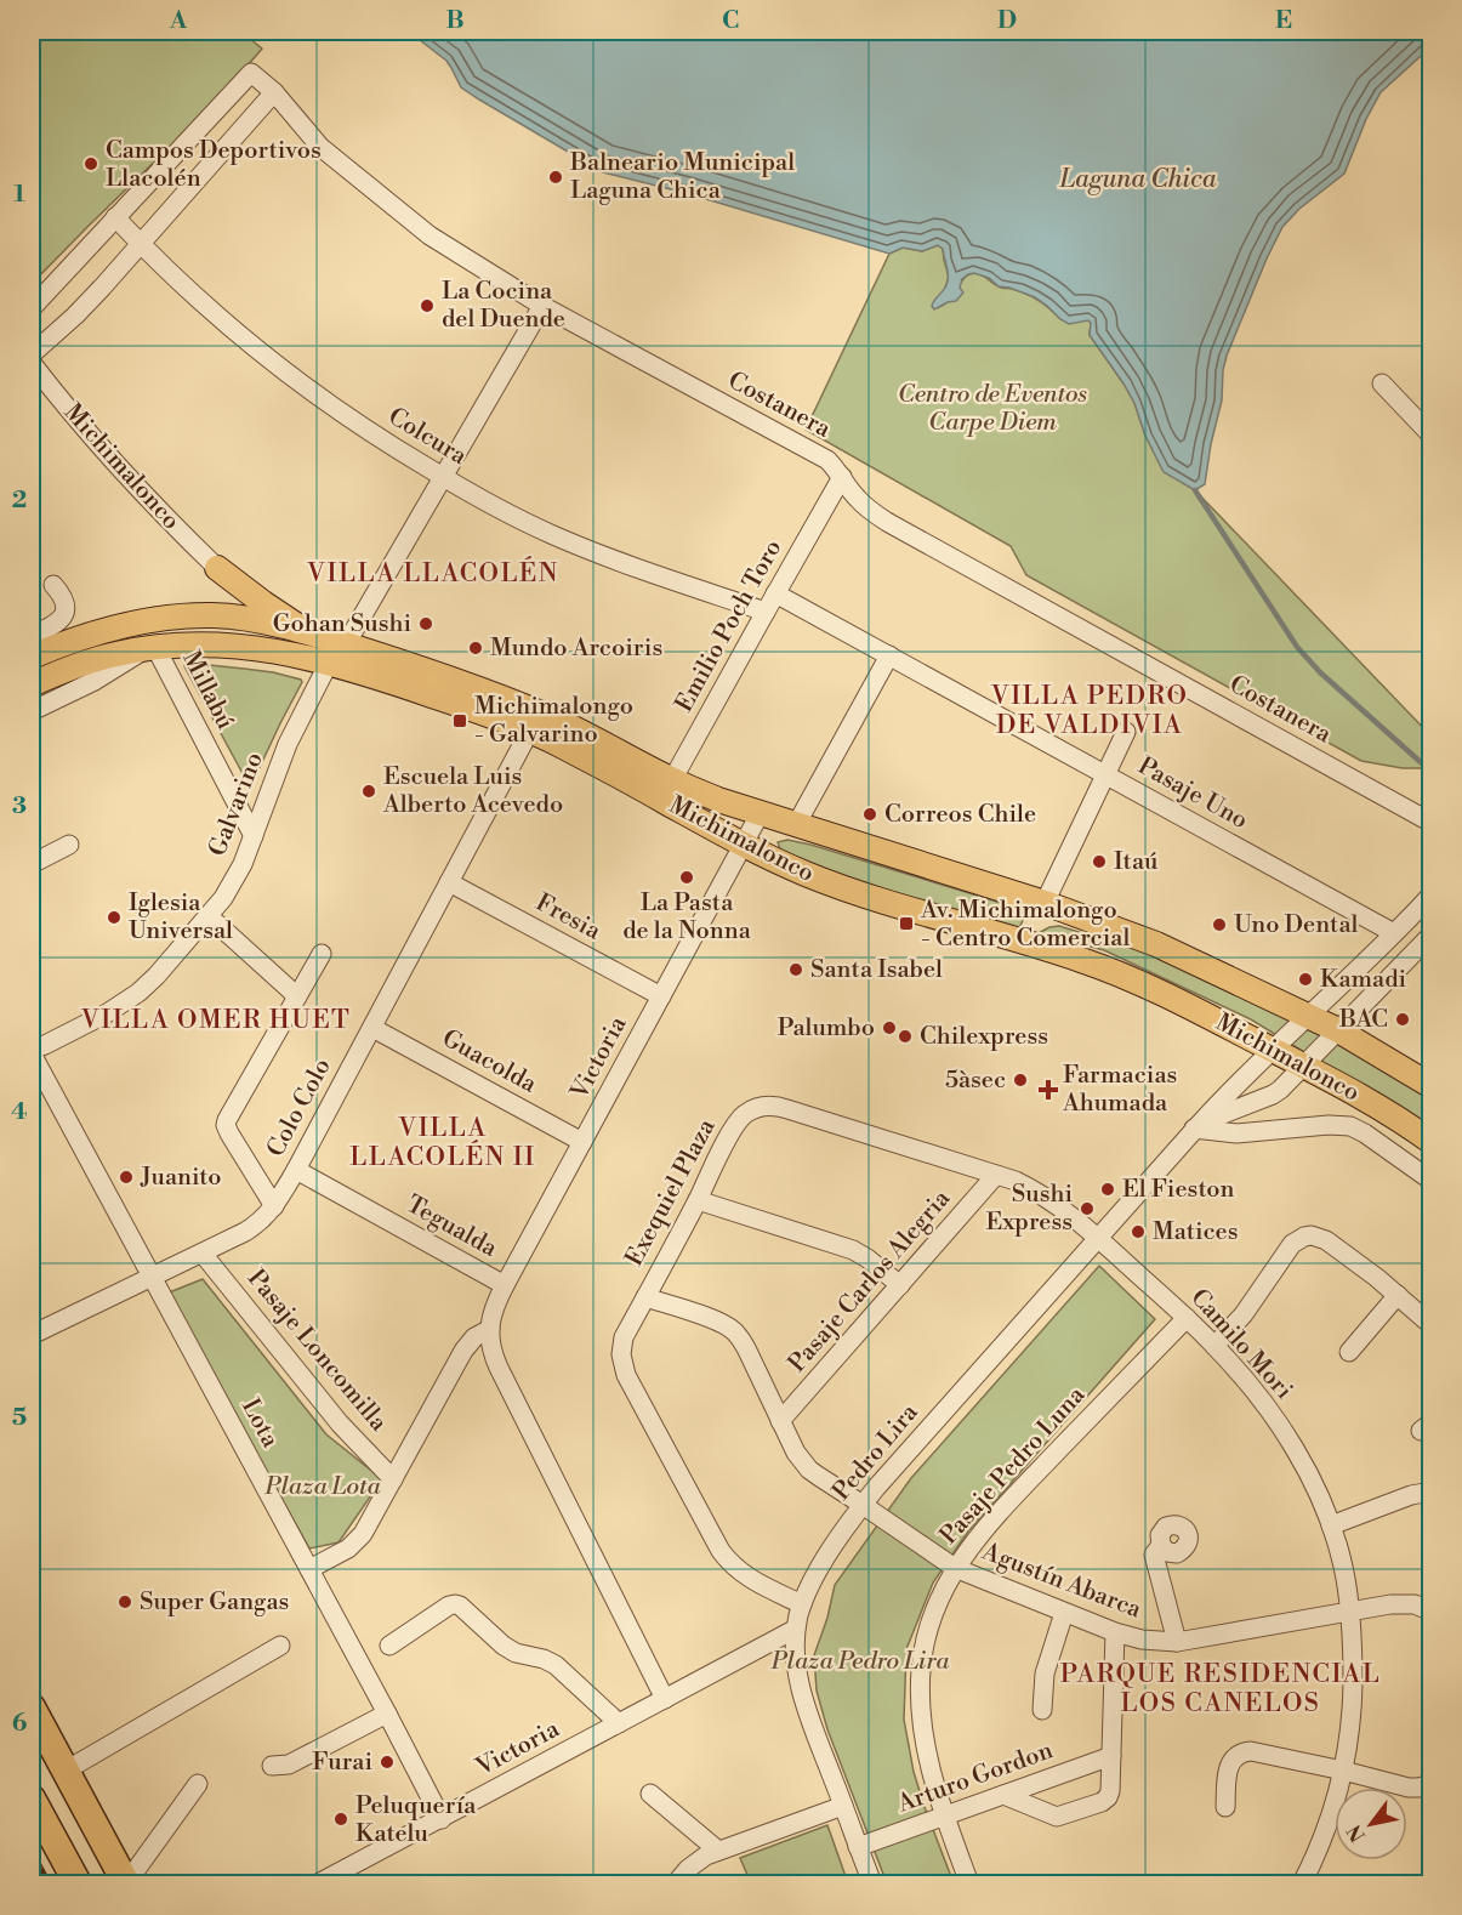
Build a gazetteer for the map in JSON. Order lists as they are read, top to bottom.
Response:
{
  "streets": {
    "main road": ["Michimalonco"],
    "street": [
      "Costanera",
      "Colcura",
      "Emilio Poch Toro",
      "Millabú",
      "Pasaje Uno",
      "Galvarino",
      "Fresia",
      "Victoria",
      "Guacolda",
      "Colo Colo",
      "Exequiel Plaza",
      "Tegualda",
      "Pasaje Carlos Alegria",
      "Camilo Mori",
      "Pasaje Loncomilla",
      "Lota",
      "Pedro Lira",
      "Pasaje Pedro Luna",
      "Agustín Abarca",
      "Arturo Gordon"
    ]
  },
  "crossings": [
    ["Costanera", "Emilio Poch Toro"],
    ["Colcura", "Emilio Poch Toro"],
    ["Michimalonco", "Emilio Poch Toro"],
    ["Michimalonco", "Millabú"],
    ["Michimalonco", "Galvarino"],
    ["Michimalonco", "Victoria"],
    ["Michimalonco", "Colo Colo"],
    ["Michimalonco", "Pedro Lira"],
    ["Emilio Poch Toro", "Pasaje Uno"],
    ["Millabú", "Galvarino"],
    ["Pasaje Uno", "Pedro Lira"],
    ["Galvarino", "Lota"],
    ["Fresia", "Victoria"],
    ["Fresia", "Colo Colo"],
    ["Victoria", "Guacolda"],
    ["Victoria", "Tegualda"],
    ["Victoria", "Lota"],
    ["Victoria", "Pedro Lira"],
    ["Guacolda", "Colo Colo"],
    ["Colo Colo", "Tegualda"],
    ["Colo Colo", "Pasaje Loncomilla"],
    ["Colo Colo", "Lota"],
    ["Exequiel Plaza", "Pasaje Carlos Alegria"],
    ["Exequiel Plaza", "Camilo Mori"],
    ["Exequiel Plaza", "Pedro Lira"],
    ["Exequiel Plaza", "Agustín Abarca"],
    ["Pasaje Carlos Alegria", "Agustín Abarca"],
    ["Camilo Mori", "Pedro Lira"],
    ["Camilo Mori", "Pasaje Pedro Luna"],
    ["Camilo Mori", "Agustín Abarca"],
    ["Pedro Lira", "Agustín Abarca"],
    ["Pedro Lira", "Arturo Gordon"],
    ["Pasaje Pedro Luna", "Agustín Abarca"],
    ["Pasaje Pedro Luna", "Arturo Gordon"]
  ],
  "districts": [
    "VILLA LLACOLÉN",
    "VILLA PEDRO DE VALDIVIA",
    "VILLA OMER HUET",
    "VILLA LLACOLÉN II",
    "PARQUE RESIDENCIAL LOS CANELOS"
  ],
  "water": ["Laguna Chica"],
  "parks": ["Centro de Eventos Carpe Diem", "Plaza Lota", "Plaza Pedro Lira"],
  "places": {
    "other": [
      "Campos Deportivos Llacolén",
      "Balneario Municipal Laguna Chica",
      "La Cocina del Duende",
      "Gohan Sushi",
      "Mundo Arcoiris",
      "Escuela Luis Alberto Acevedo",
      "Correos Chile",
      "Itaú",
      "La Pasta de la Nonna",
      "Iglesia Universal",
      "Uno Dental",
      "Santa Isabel",
      "Kamadi",
      "BAC",
      "Palumbo",
      "Chilexpress",
      "5àsec",
      "Juanito",
      "El Fieston",
      "Sushi Express",
      "Matices",
      "Super Gangas",
      "Furai",
      "Peluquería Katelu"
    ],
    "transit": ["Michimalongo - Galvarino", "Av. Michimalongo - Centro Comercial"],
    "health": ["Farmacias Ahumada"]
  },
  "north": "bottom left",
  "grid": {
    "columns": [
      "A",
      "B",
      "C",
      "D",
      "E"
    ],
    "rows": [
      "1",
      "2",
      "3",
      "4",
      "5",
      "6"
    ]
  }
}
